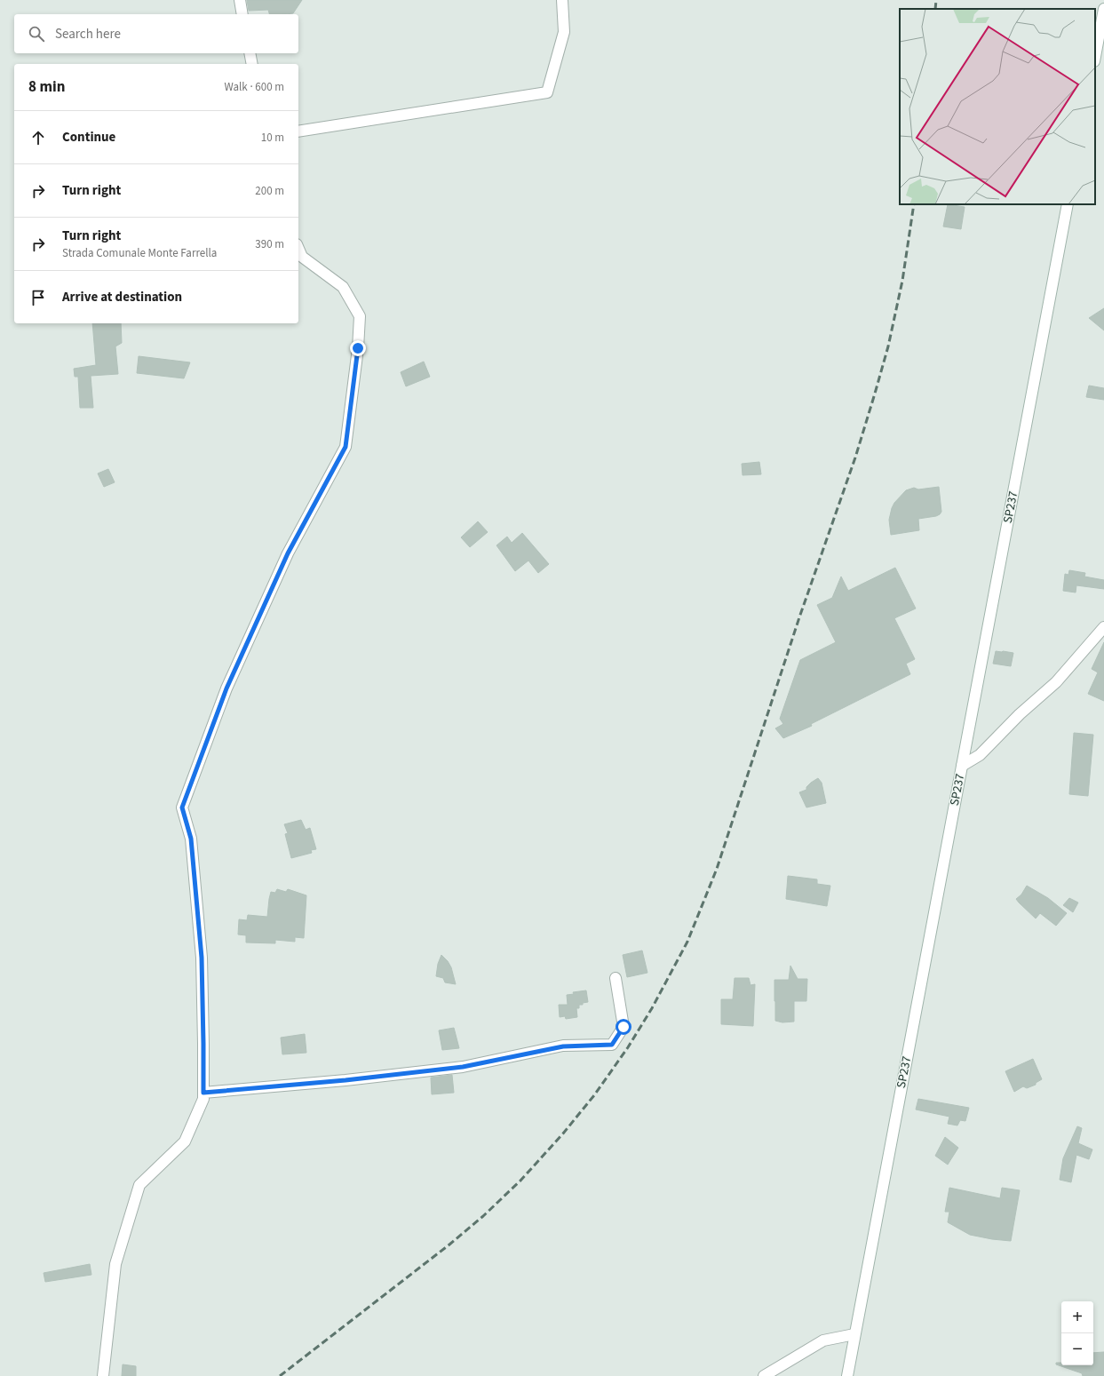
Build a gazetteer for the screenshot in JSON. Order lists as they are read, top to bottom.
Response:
{
  "streets": {
    "street": ["SP237"]
  },
  "page": {
    "search": "Search here",
    "heading": ["8 min", "Walk · 600 m"],
    "list": [
      ["Continue", "10 m"],
      ["Turn right", "200 m"],
      ["Turn right", "Strada Comunale Monte Farrella", "390 m"],
      "Arrive at destination"
    ],
    "map_buttons": ["+", "−"]
  }
}
